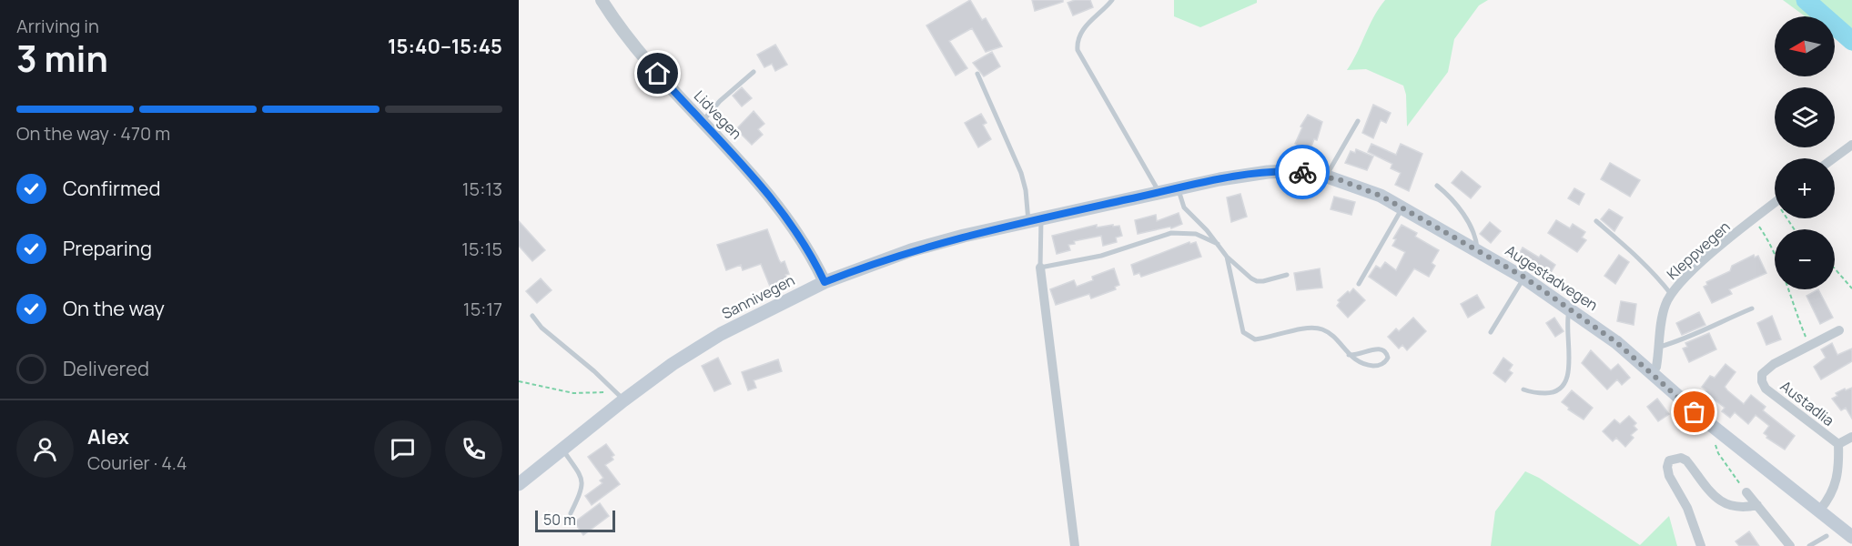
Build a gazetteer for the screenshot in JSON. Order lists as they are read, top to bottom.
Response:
{
  "streets": {
    "main road": ["Augestadvegen", "Sannivegen"],
    "street": ["Lidvegen", "Kleppvegen", "Austadlia"]
  },
  "crossings": [
    ["Lidvegen", "Sannivegen"],
    ["Kleppvegen", "Augestadvegen"],
    ["Augestadvegen", "Sannivegen"],
    ["Augestadvegen", "Austadlia"]
  ],
  "scale_bar": "50 m",
  "north": "left",
  "page": {
    "heading": ["3 min", "Arriving in", "15:40–15:45"],
    "panel": ["Alex", "Courier · 4.4"],
    "map_buttons": ["+", "−"],
    "bar": "On the way · 470 m",
    "list": [
      ["Confirmed", "15:13"],
      ["Preparing", "15:15"],
      ["On the way", "15:17"],
      "Delivered"
    ],
    "scale": "50 m"
  }
}
